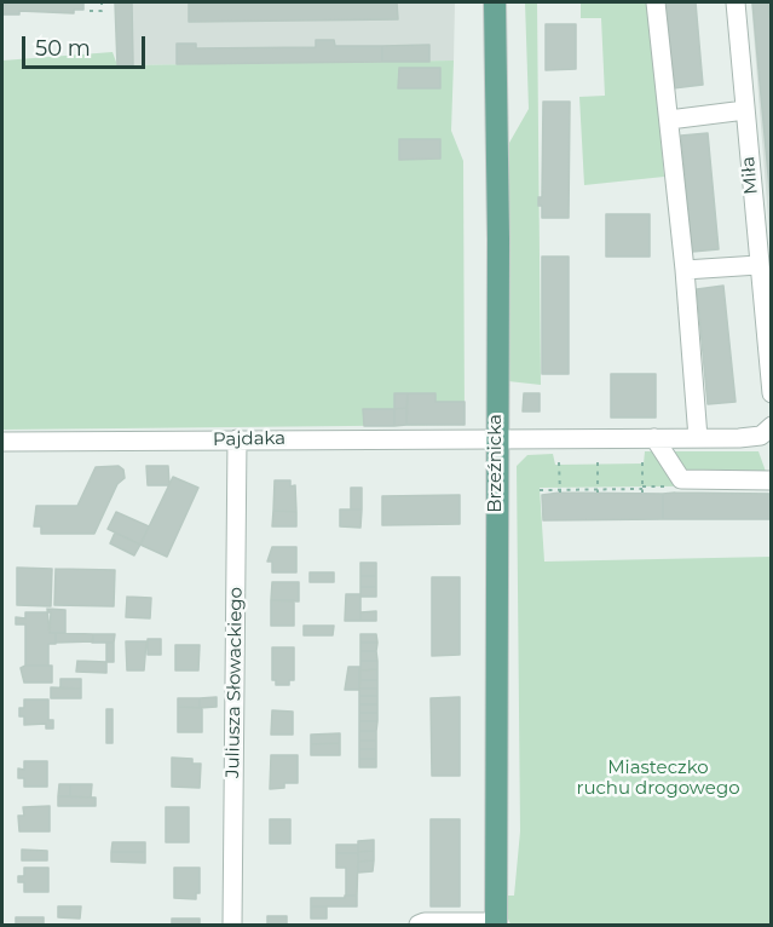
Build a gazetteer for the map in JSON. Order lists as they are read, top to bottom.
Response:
{
  "streets": {
    "main road": ["Brzeźnicka"],
    "street": ["Miła", "Pajdaka", "Juliusza Słowackiego"]
  },
  "crossings": [
    ["Pajdaka", "Brzeźnicka"],
    ["Pajdaka", "Juliusza Słowackiego"]
  ],
  "parks": ["Miasteczko ruchu drogowego"],
  "scale_bar": "50 m"
}
